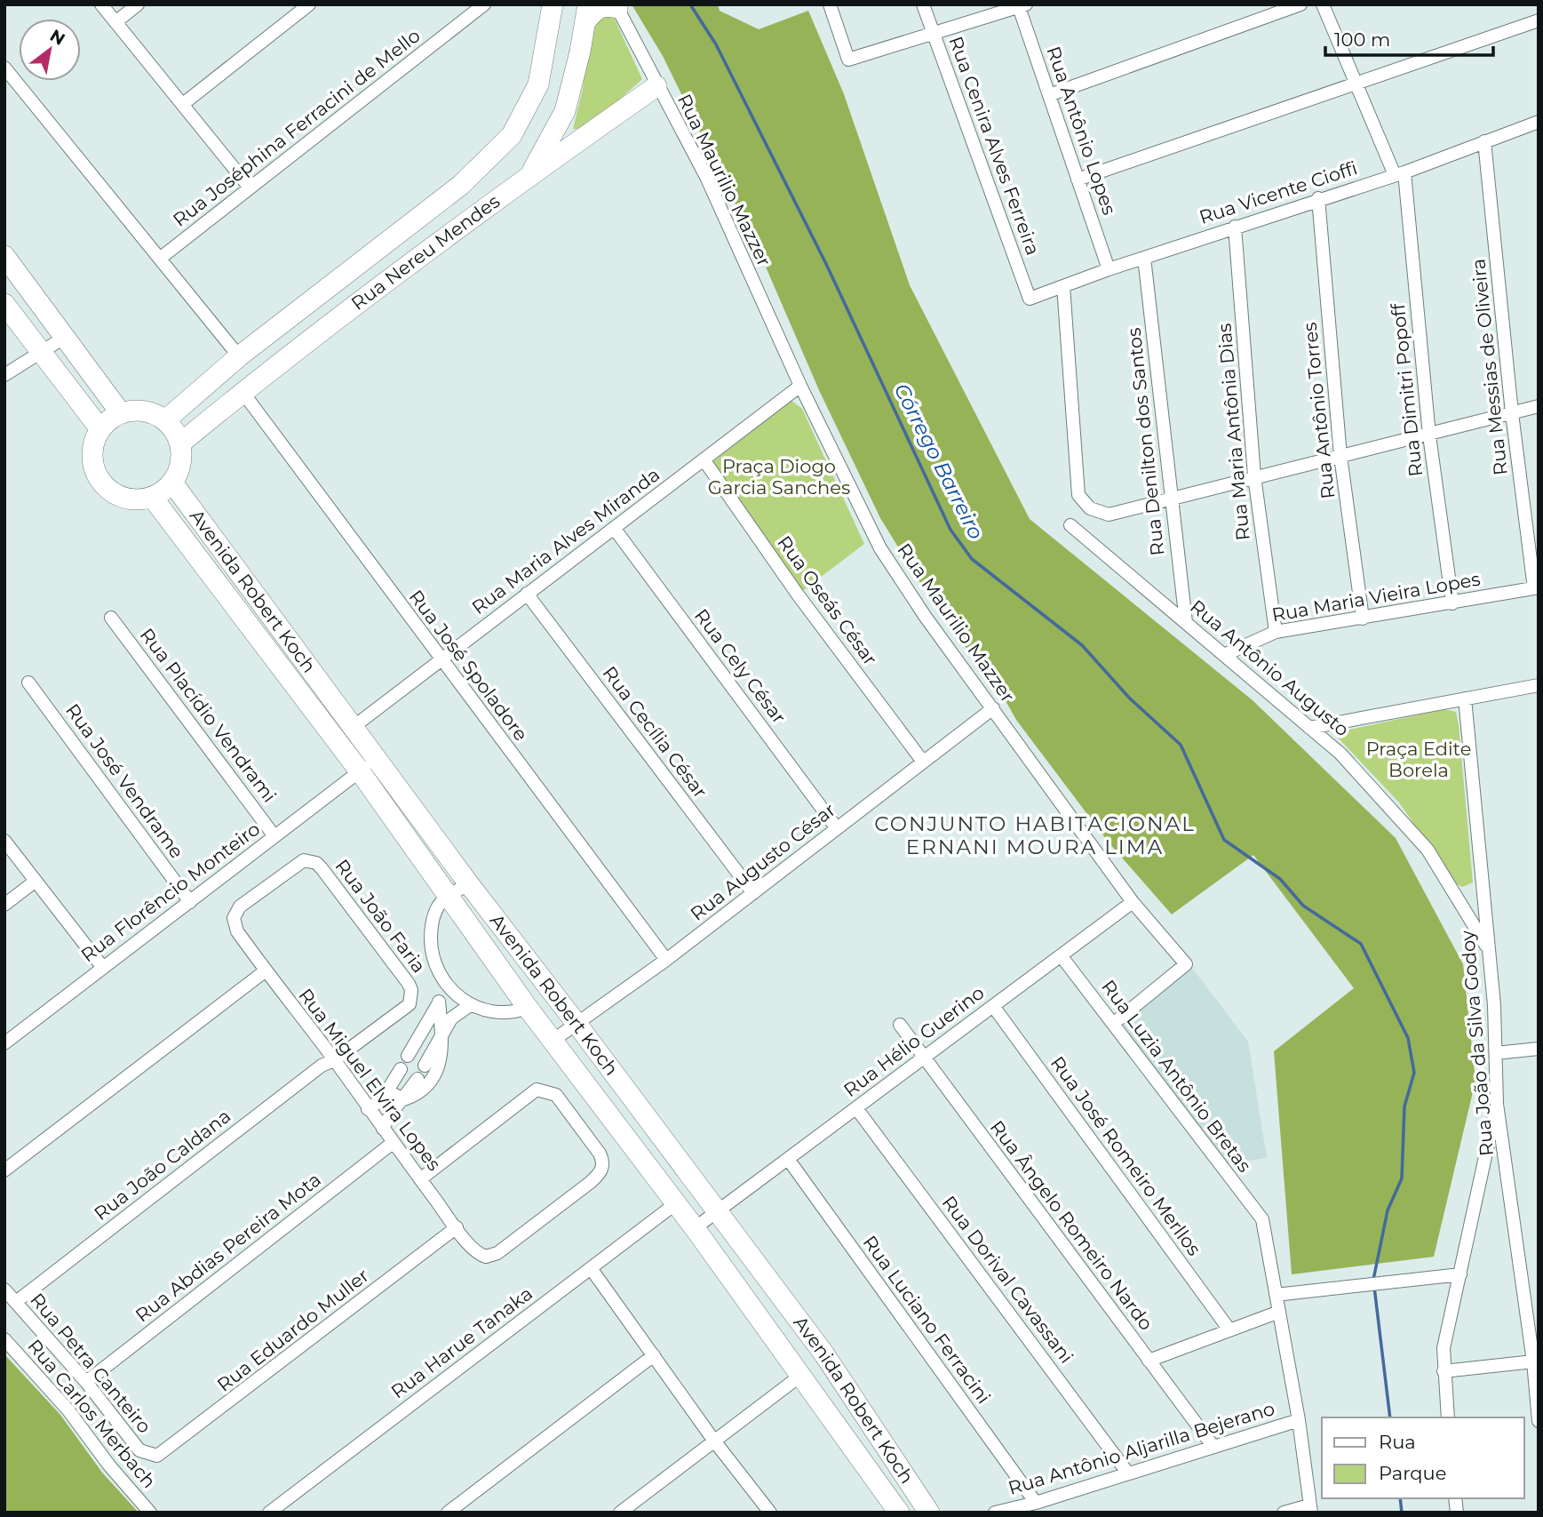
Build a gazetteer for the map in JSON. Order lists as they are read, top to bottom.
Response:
{
  "streets": {
    "main road": ["Rua Nereu Mendes", "Avenida Robert Koch"],
    "street": [
      "Rua Joséphina Ferracini de Mello",
      "Rua Antônio Lopes",
      "Rua Cenira Alves Ferreira",
      "Rua Maurilio Mazzer",
      "Rua Vicente Cioffi",
      "Rua Messias de Oliveira",
      "Rua Dimitri Popoff",
      "Rua Antônio Torres",
      "Rua Maria Antônia Dias",
      "Rua Denilton dos Santos",
      "Rua Maria Alves Miranda",
      "Rua Maria Vieira Lopes",
      "Rua Oseás César",
      "Rua José Spoladore",
      "Rua Cely César",
      "Rua Antônio Augusto",
      "Rua Placídio Vendrami",
      "Rua Cecília César",
      "Rua José Vendrame",
      "Rua Augusto César",
      "Rua Florêncio Monteiro",
      "Rua João Faria",
      "Rua Hélio Guerino",
      "Rua João da Silva Godoy",
      "Rua Luzia Antônio Bretas",
      "Rua Miguel Elvira Lopes",
      "Rua José Romeiro Merllos",
      "Rua João Caldana",
      "Rua Ângelo Romeiro Nardo",
      "Rua Abdias Pereira Mota",
      "Rua Dorival Cavassani",
      "Rua Luciano Ferracini",
      "Rua Eduardo Muller",
      "Rua Harue Tanaka",
      "Rua Petra Canteiro",
      "Rua Carlos Merbach",
      "Rua Antônio Aljarilla Bejerano"
    ]
  },
  "crossings": [
    ["Rua Antônio Lopes", "Rua Vicente Cioffi"],
    ["Rua Cenira Alves Ferreira", "Rua Vicente Cioffi"],
    ["Rua Maurilio Mazzer", "Rua Maria Alves Miranda"],
    ["Rua Maurilio Mazzer", "Rua Augusto César"],
    ["Rua Maurilio Mazzer", "Rua Hélio Guerino"],
    ["Rua Maurilio Mazzer", "Rua Luzia Antônio Bretas"],
    ["Rua Vicente Cioffi", "Rua Messias de Oliveira"],
    ["Rua Vicente Cioffi", "Rua Dimitri Popoff"],
    ["Rua Vicente Cioffi", "Rua Antônio Torres"],
    ["Rua Vicente Cioffi", "Rua Maria Antônia Dias"],
    ["Rua Vicente Cioffi", "Rua Denilton dos Santos"],
    ["Rua Nereu Mendes", "Avenida Robert Koch"],
    ["Rua Nereu Mendes", "Rua José Spoladore"],
    ["Rua Messias de Oliveira", "Rua Maria Vieira Lopes"],
    ["Rua Dimitri Popoff", "Rua Maria Vieira Lopes"],
    ["Rua Antônio Torres", "Rua Maria Vieira Lopes"],
    ["Rua Maria Antônia Dias", "Rua Maria Vieira Lopes"],
    ["Rua Denilton dos Santos", "Rua Antônio Augusto"],
    ["Rua Maria Alves Miranda", "Avenida Robert Koch"],
    ["Rua Maria Alves Miranda", "Rua Oseás César"],
    ["Rua Maria Alves Miranda", "Rua José Spoladore"],
    ["Rua Maria Alves Miranda", "Rua Cely César"],
    ["Rua Maria Alves Miranda", "Rua Cecília César"],
    ["Avenida Robert Koch", "Rua Augusto César"],
    ["Avenida Robert Koch", "Rua Florêncio Monteiro"],
    ["Avenida Robert Koch", "Rua Hélio Guerino"],
    ["Avenida Robert Koch", "Rua Harue Tanaka"],
    ["Rua Maria Vieira Lopes", "Rua Antônio Augusto"],
    ["Rua Oseás César", "Rua Augusto César"],
    ["Rua José Spoladore", "Rua Augusto César"],
    ["Rua Cely César", "Rua Augusto César"],
    ["Rua Antônio Augusto", "Rua João da Silva Godoy"],
    ["Rua Placídio Vendrami", "Rua Florêncio Monteiro"],
    ["Rua Cecília César", "Rua Augusto César"],
    ["Rua José Vendrame", "Rua Florêncio Monteiro"],
    ["Rua João Faria", "Rua Miguel Elvira Lopes"],
    ["Rua João Faria", "Rua João Caldana"],
    ["Rua Hélio Guerino", "Rua Luzia Antônio Bretas"],
    ["Rua Hélio Guerino", "Rua José Romeiro Merllos"],
    ["Rua Hélio Guerino", "Rua Ângelo Romeiro Nardo"],
    ["Rua Hélio Guerino", "Rua Dorival Cavassani"],
    ["Rua Hélio Guerino", "Rua Luciano Ferracini"],
    ["Rua Miguel Elvira Lopes", "Rua João Caldana"],
    ["Rua Miguel Elvira Lopes", "Rua Abdias Pereira Mota"],
    ["Rua Miguel Elvira Lopes", "Rua Eduardo Muller"],
    ["Rua João Caldana", "Rua Petra Canteiro"],
    ["Rua Ângelo Romeiro Nardo", "Rua Antônio Aljarilla Bejerano"],
    ["Rua Abdias Pereira Mota", "Rua Petra Canteiro"],
    ["Rua Dorival Cavassani", "Rua Antônio Aljarilla Bejerano"],
    ["Rua Luciano Ferracini", "Rua Antônio Aljarilla Bejerano"],
    ["Rua Eduardo Muller", "Rua Petra Canteiro"]
  ],
  "districts": ["CONJUNTO HABITACIONAL ERNANI MOURA LIMA"],
  "water": ["Córrego Barreiro"],
  "parks": ["Praça Diogo Garcia Sanches", "Praça Edite Borela"],
  "legend": ["Rua", "Parque"],
  "scale_bar": "100 m",
  "north": "top right"
}
